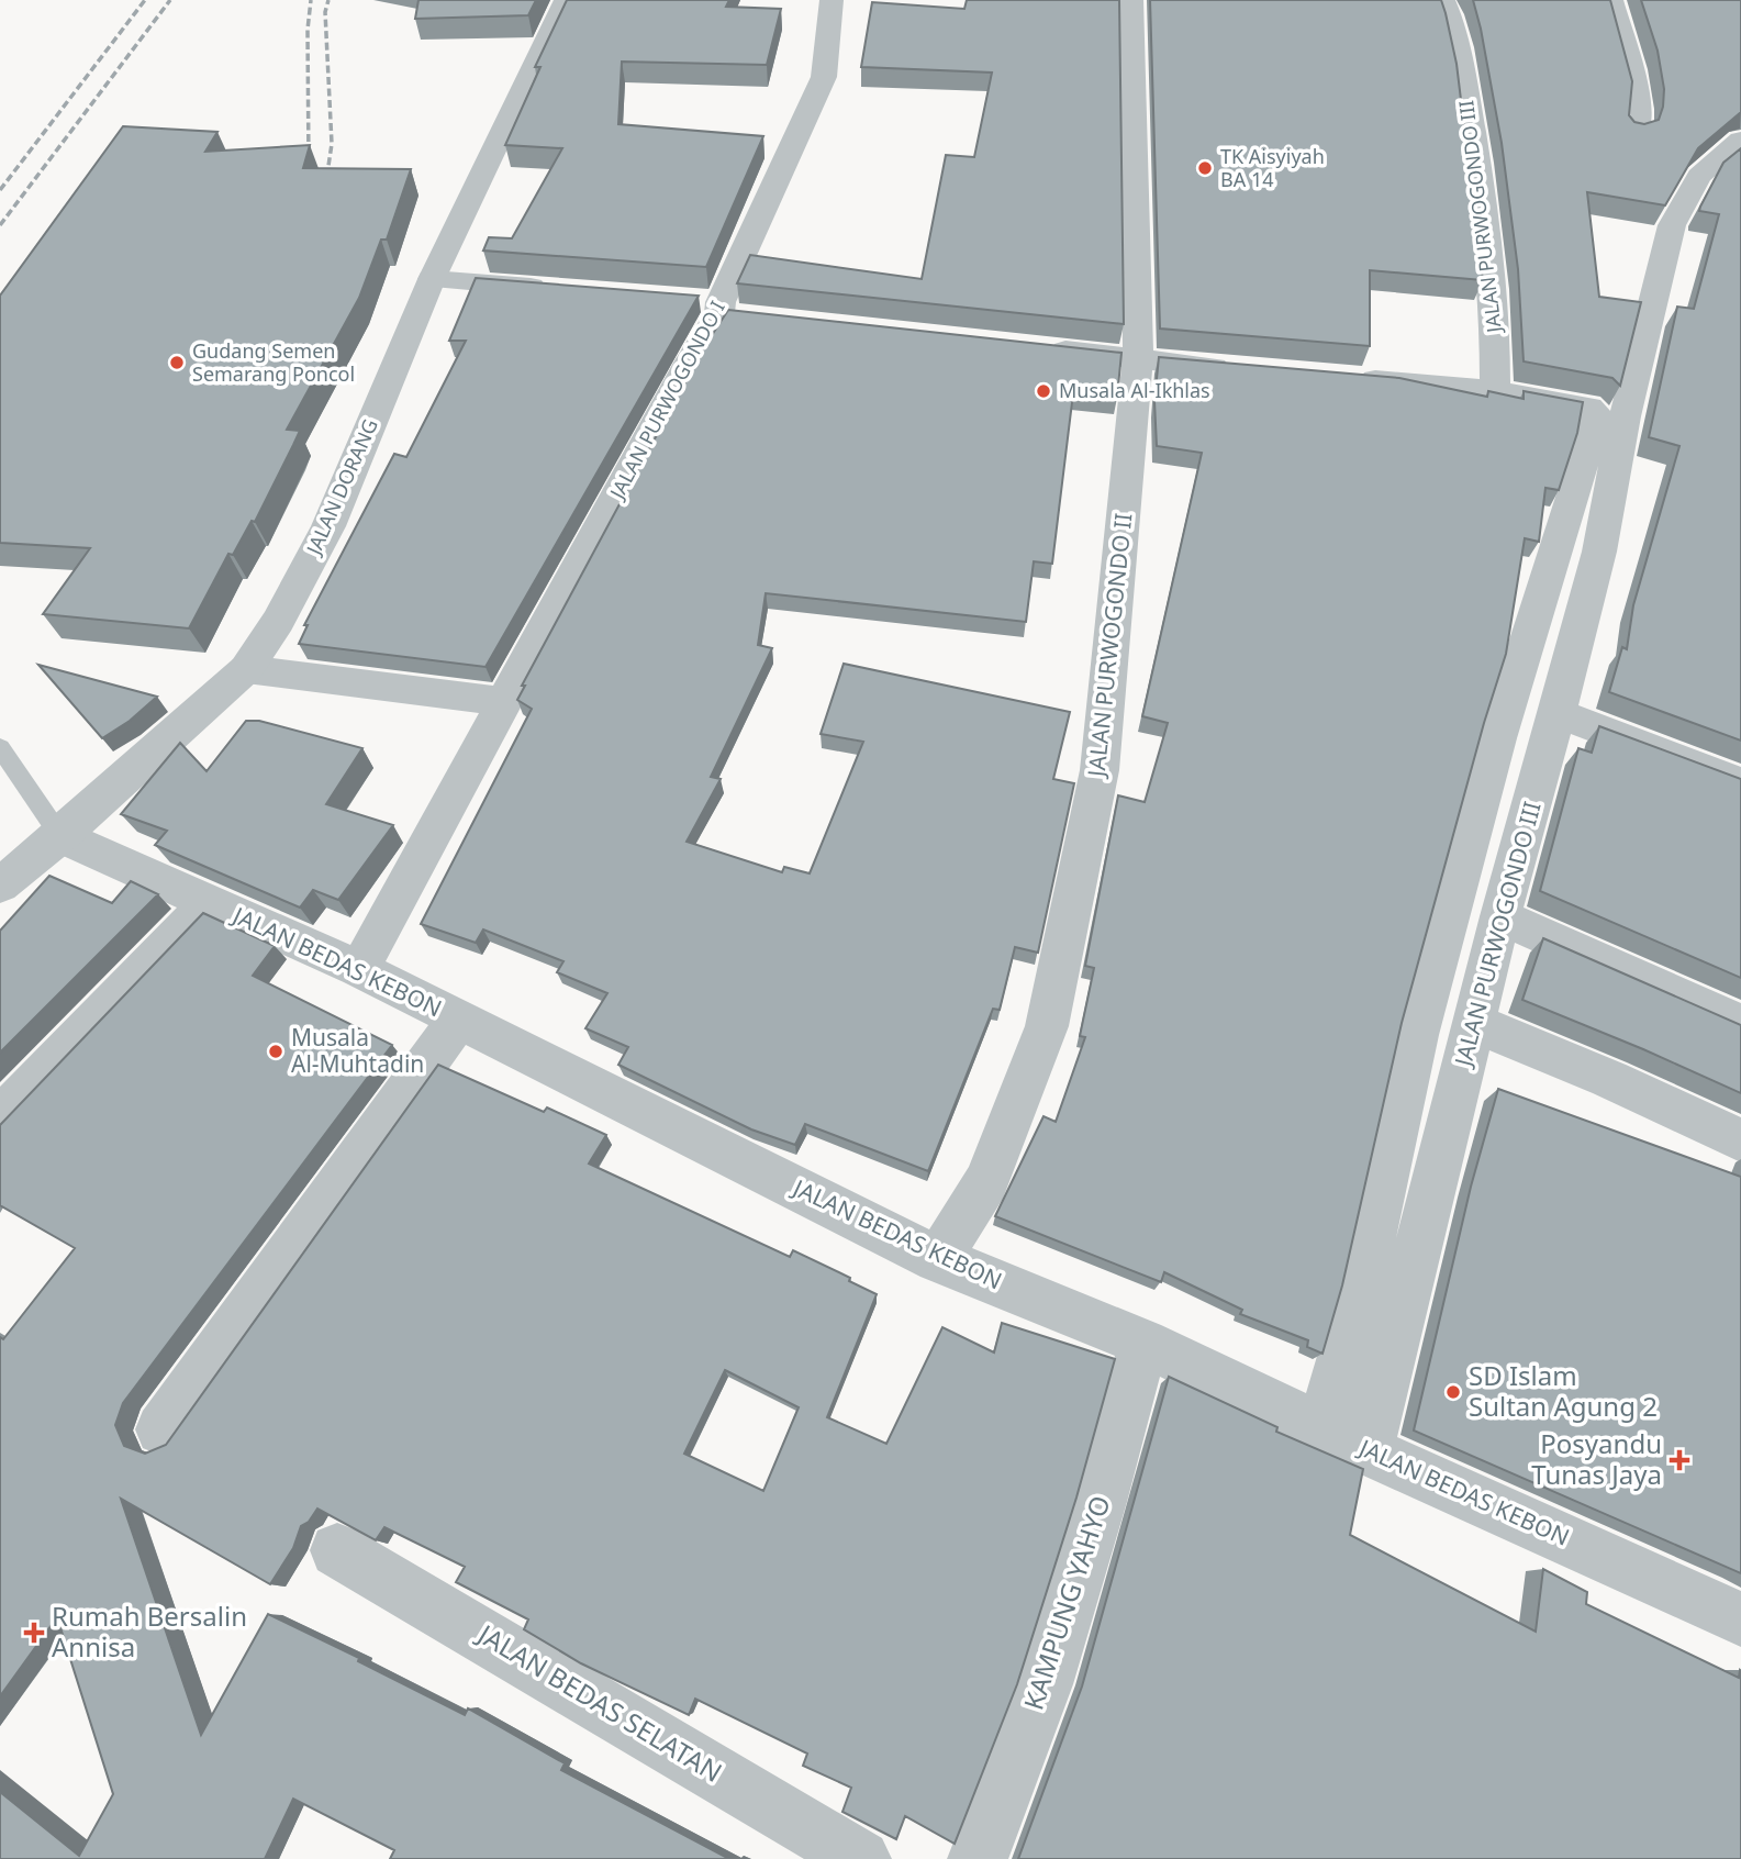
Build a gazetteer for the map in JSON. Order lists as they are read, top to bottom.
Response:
{
  "streets": {
    "street": [
      "JALAN PURWOGONDO III",
      "JALAN PURWOGONDO I",
      "JALAN DORANG",
      "JALAN PURWOGONDO II",
      "JALAN BEDAS KEBON",
      "KAMPUNG YAHYO",
      "JALAN BEDAS SELATAN"
    ]
  },
  "crossings": [
    ["JALAN PURWOGONDO III", "JALAN BEDAS KEBON"],
    ["JALAN PURWOGONDO I", "JALAN BEDAS KEBON"],
    ["JALAN DORANG", "JALAN BEDAS KEBON"],
    ["JALAN PURWOGONDO II", "JALAN BEDAS KEBON"],
    ["JALAN BEDAS KEBON", "KAMPUNG YAHYO"]
  ],
  "places": {
    "other": [
      "TK Aisyiyah BA 14",
      "Gudang Semen Semarang Poncol",
      "Musala Al-Ikhlas",
      "Musala Al-Muhtadin",
      "SD Islam Sultan Agung 2"
    ],
    "health": ["Posyandu Tunas Jaya", "Rumah Bersalin Annisa"]
  }
}
